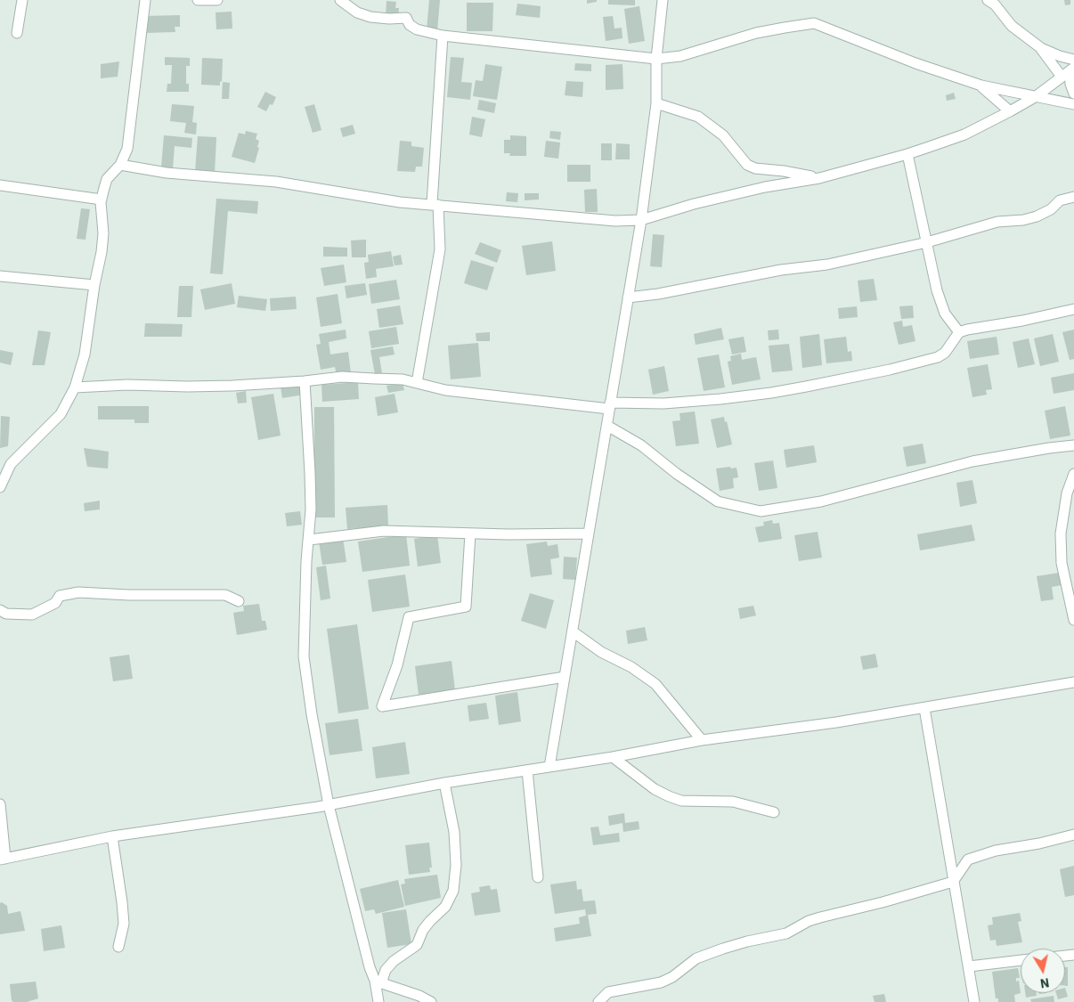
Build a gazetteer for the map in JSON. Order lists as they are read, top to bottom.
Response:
{
  "north": "bottom"
}
